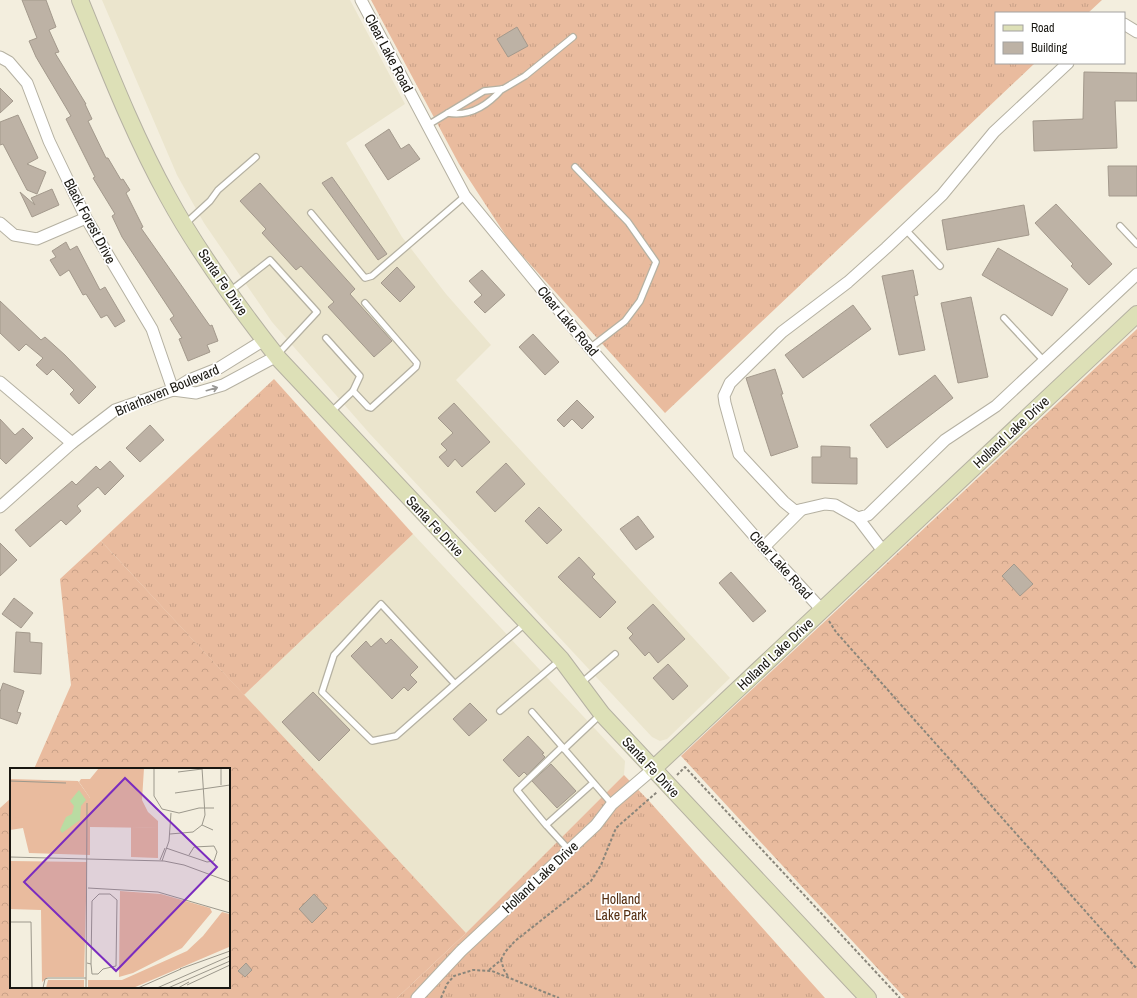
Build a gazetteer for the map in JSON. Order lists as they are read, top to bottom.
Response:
{
  "streets": {
    "main road": ["Santa Fe Drive", "Holland Lake Drive"],
    "street": ["Clear Lake Road", "Black Forest Drive", "Briarhaven Boulevard"]
  },
  "crossings": [
    ["Clear Lake Road", "Holland Lake Drive"],
    ["Black Forest Drive", "Briarhaven Boulevard"],
    ["Santa Fe Drive", "Briarhaven Boulevard"],
    ["Santa Fe Drive", "Holland Lake Drive"]
  ],
  "parks": ["Holland Lake Park"],
  "legend": ["Road", "Building"]
}
